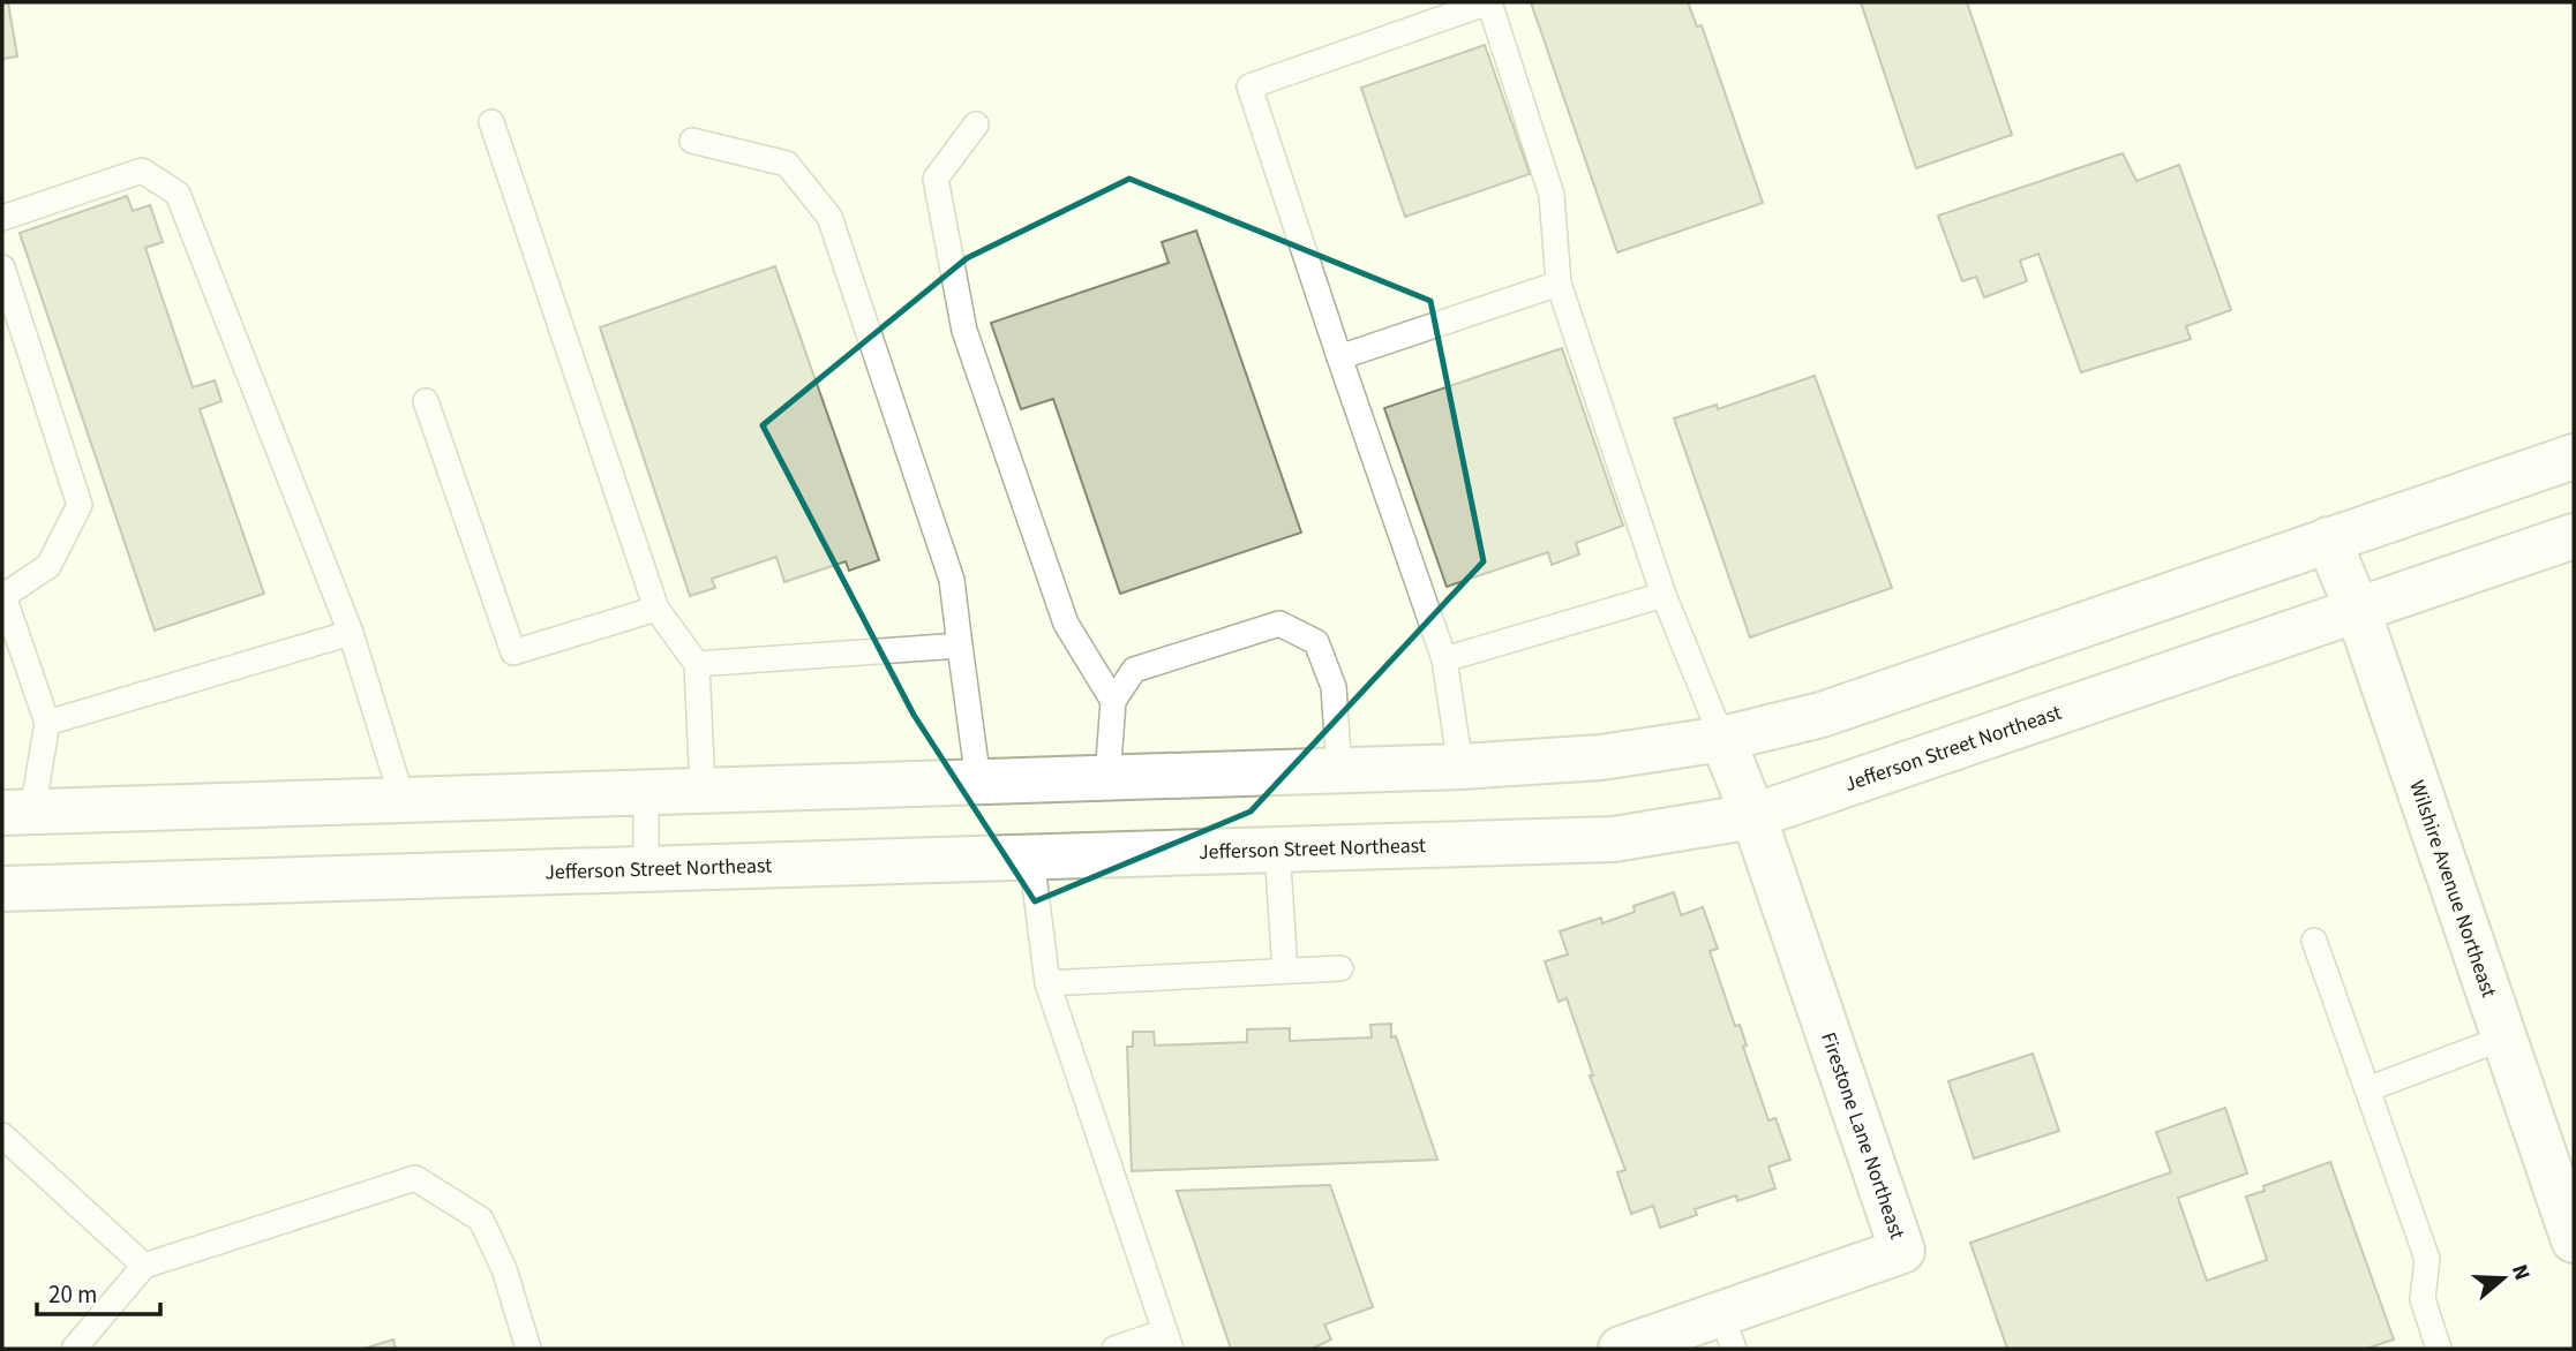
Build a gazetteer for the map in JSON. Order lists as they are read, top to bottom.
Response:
{
  "streets": {
    "main road": ["Jefferson Street Northeast", "Wilshire Avenue Northeast", "Firestone Lane Northeast"]
  },
  "crossings": [
    ["Jefferson Street Northeast", "Wilshire Avenue Northeast"],
    ["Jefferson Street Northeast", "Firestone Lane Northeast"]
  ],
  "scale_bar": "20 m",
  "north": "right"
}
